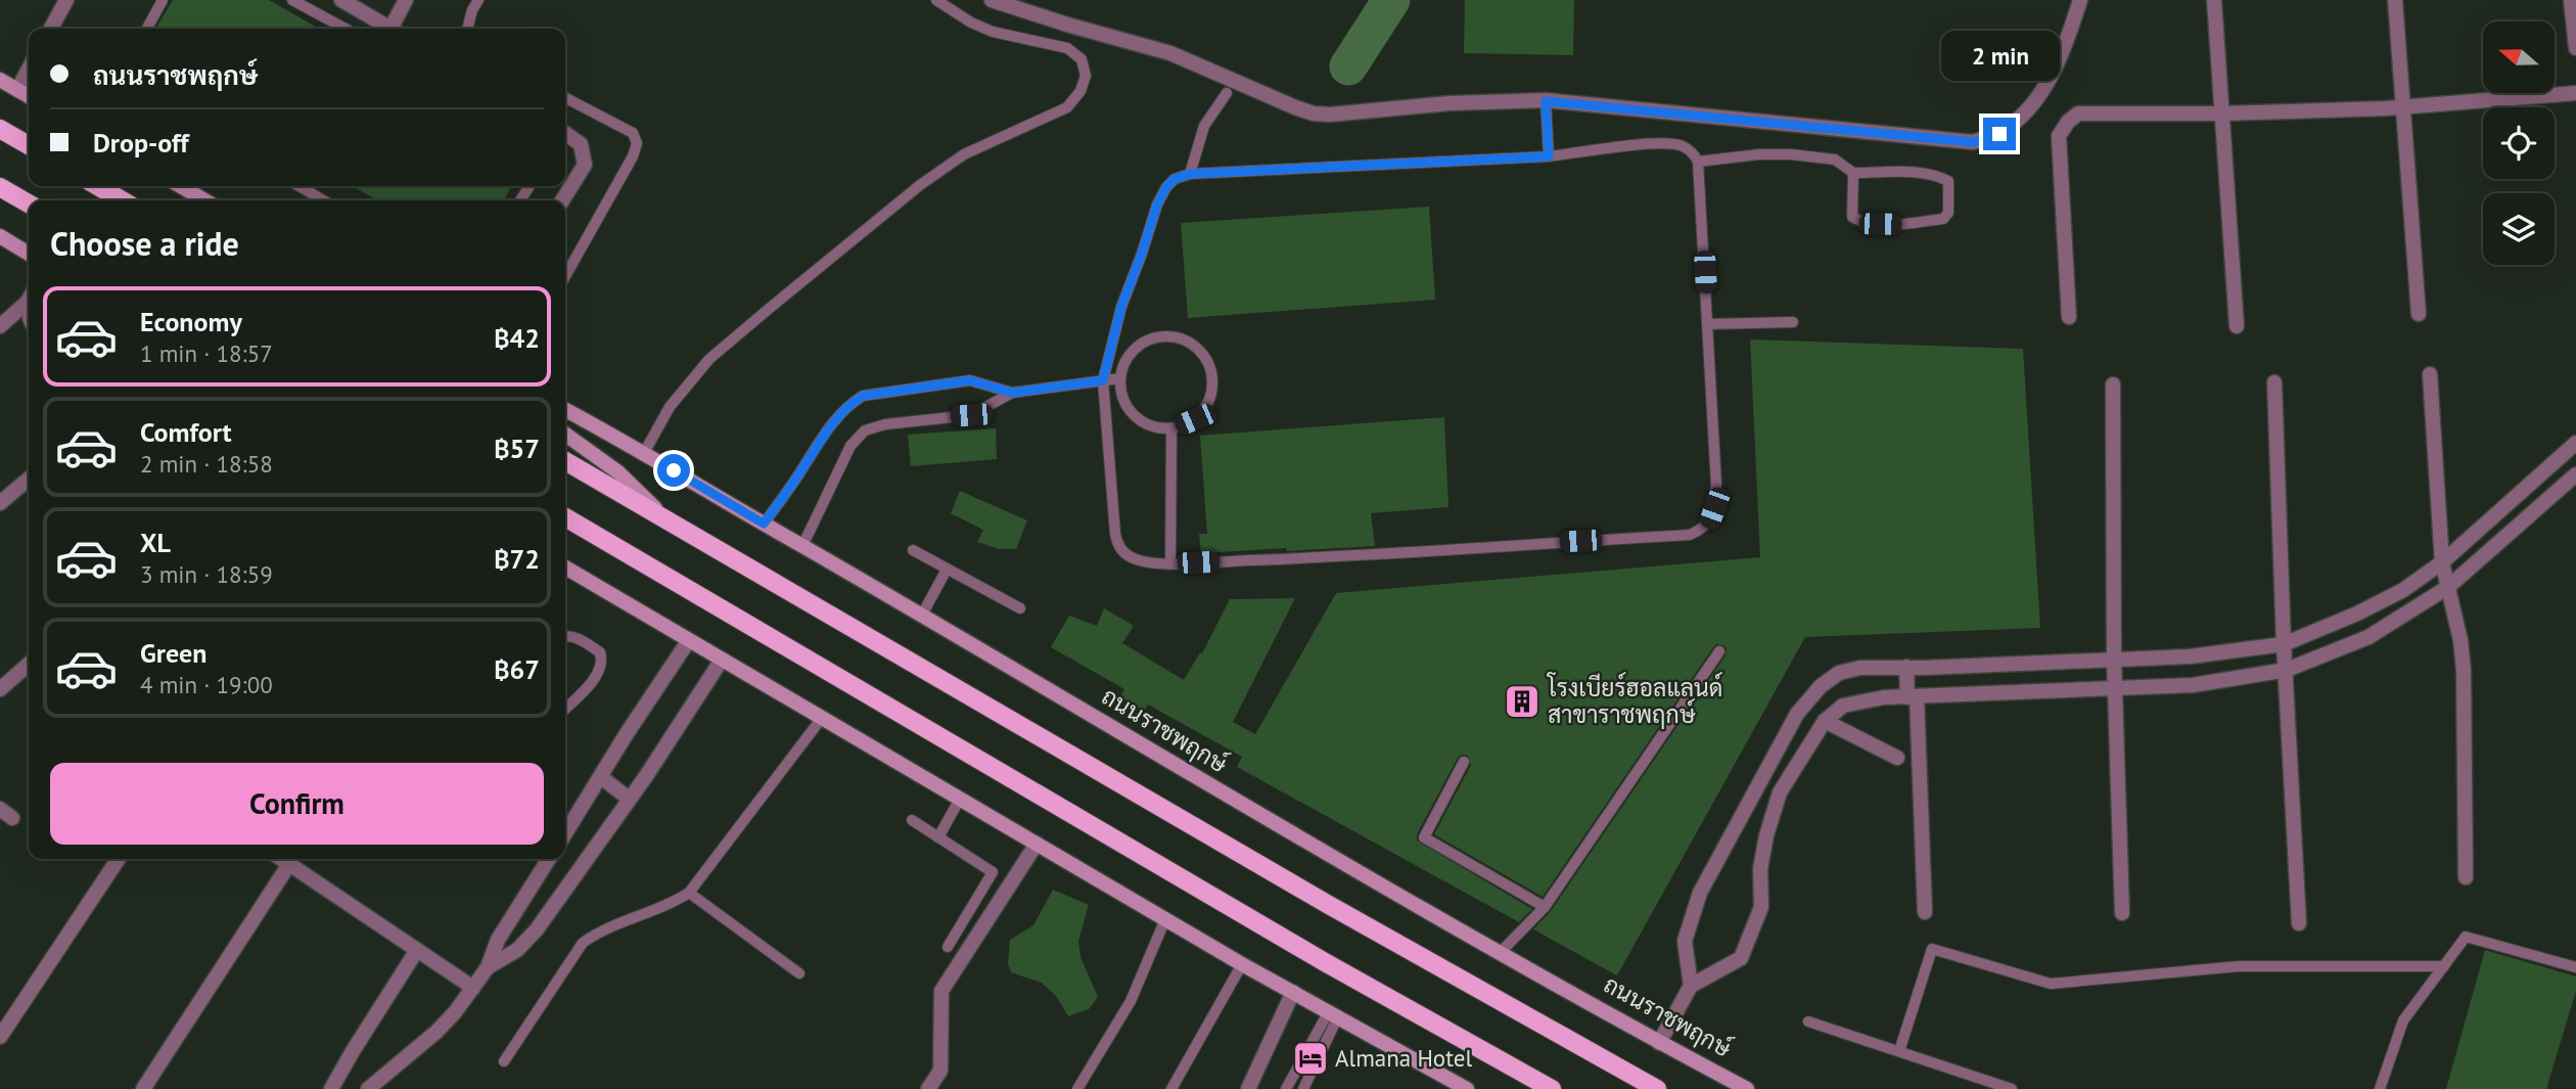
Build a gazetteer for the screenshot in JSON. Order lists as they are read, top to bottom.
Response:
{
  "streets": {
    "main road": ["ถนนราชพฤกษ์"]
  },
  "places": {
    "building": ["โรงเบียร์ฮอลแลนด์ สาขาราชพฤกษ์"],
    "hotel": ["Almana Hotel"]
  },
  "north": "left",
  "page": {
    "banner": ["ถนนราชพฤกษ์", "Drop-off"],
    "bubble": "2 min",
    "heading": "Choose a ride",
    "list": [
      {
        "name": "Economy",
        "note": "1 min · 18:57",
        "value": "฿42"
      },
      {
        "name": "Comfort",
        "note": "2 min · 18:58",
        "value": "฿57"
      },
      {
        "name": "XL",
        "note": "3 min · 18:59",
        "value": "฿72"
      },
      {
        "name": "Green",
        "note": "4 min · 19:00",
        "value": "฿67"
      }
    ],
    "buttons": "Confirm"
  }
}
